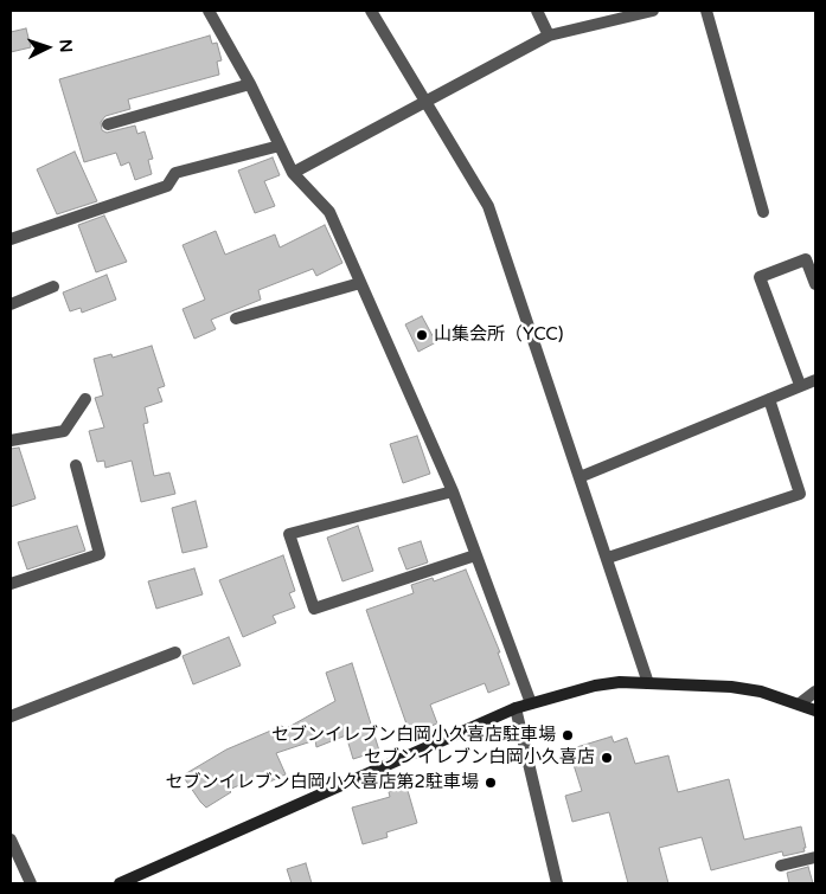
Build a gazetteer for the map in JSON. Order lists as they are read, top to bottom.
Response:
{
  "places": [
    "山集会所（YCC)",
    "セブンイレブン白岡小久喜店駐車場",
    "セブンイレブン白岡小久喜店",
    "セブンイレブン白岡小久喜店第2駐車場"
  ],
  "north": "right"
}
